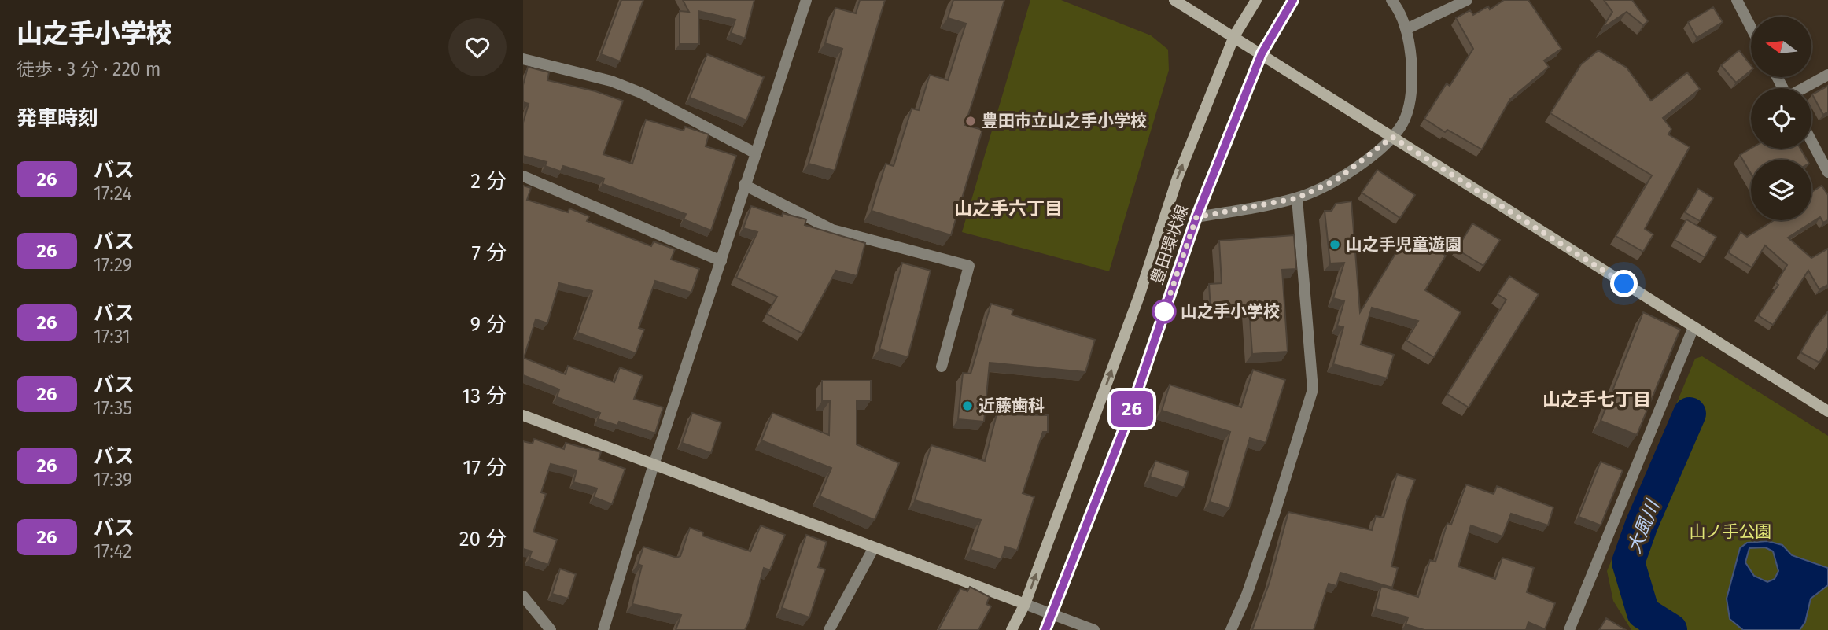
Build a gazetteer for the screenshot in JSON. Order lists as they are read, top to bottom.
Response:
{
  "streets": {
    "main road": ["豊田環状線"]
  },
  "districts": ["山之手六丁目", "山之手七丁目"],
  "water": ["大風川"],
  "parks": ["山ノ手公園"],
  "places": [
    "豊田市立山之手小学校",
    "山之手児童遊園",
    "山之手小学校",
    "近藤歯科"
  ],
  "lines": ["bus line 26"],
  "north": "left",
  "page": {
    "heading": [
      ["山之手小学校", "徒歩 · 3 分 · 220 m"],
      "発車時刻"
    ],
    "on_map": "26",
    "list": [
      {
        "mark": "26",
        "name": "バス",
        "note": "17:24",
        "value": "2 分"
      },
      {
        "mark": "26",
        "name": "バス",
        "note": "17:29",
        "value": "7 分"
      },
      {
        "mark": "26",
        "name": "バス",
        "note": "17:31",
        "value": "9 分"
      },
      {
        "mark": "26",
        "name": "バス",
        "note": "17:35",
        "value": "13 分"
      },
      {
        "mark": "26",
        "name": "バス",
        "note": "17:39",
        "value": "17 分"
      },
      {
        "mark": "26",
        "name": "バス",
        "note": "17:42",
        "value": "20 分"
      }
    ]
  }
}
